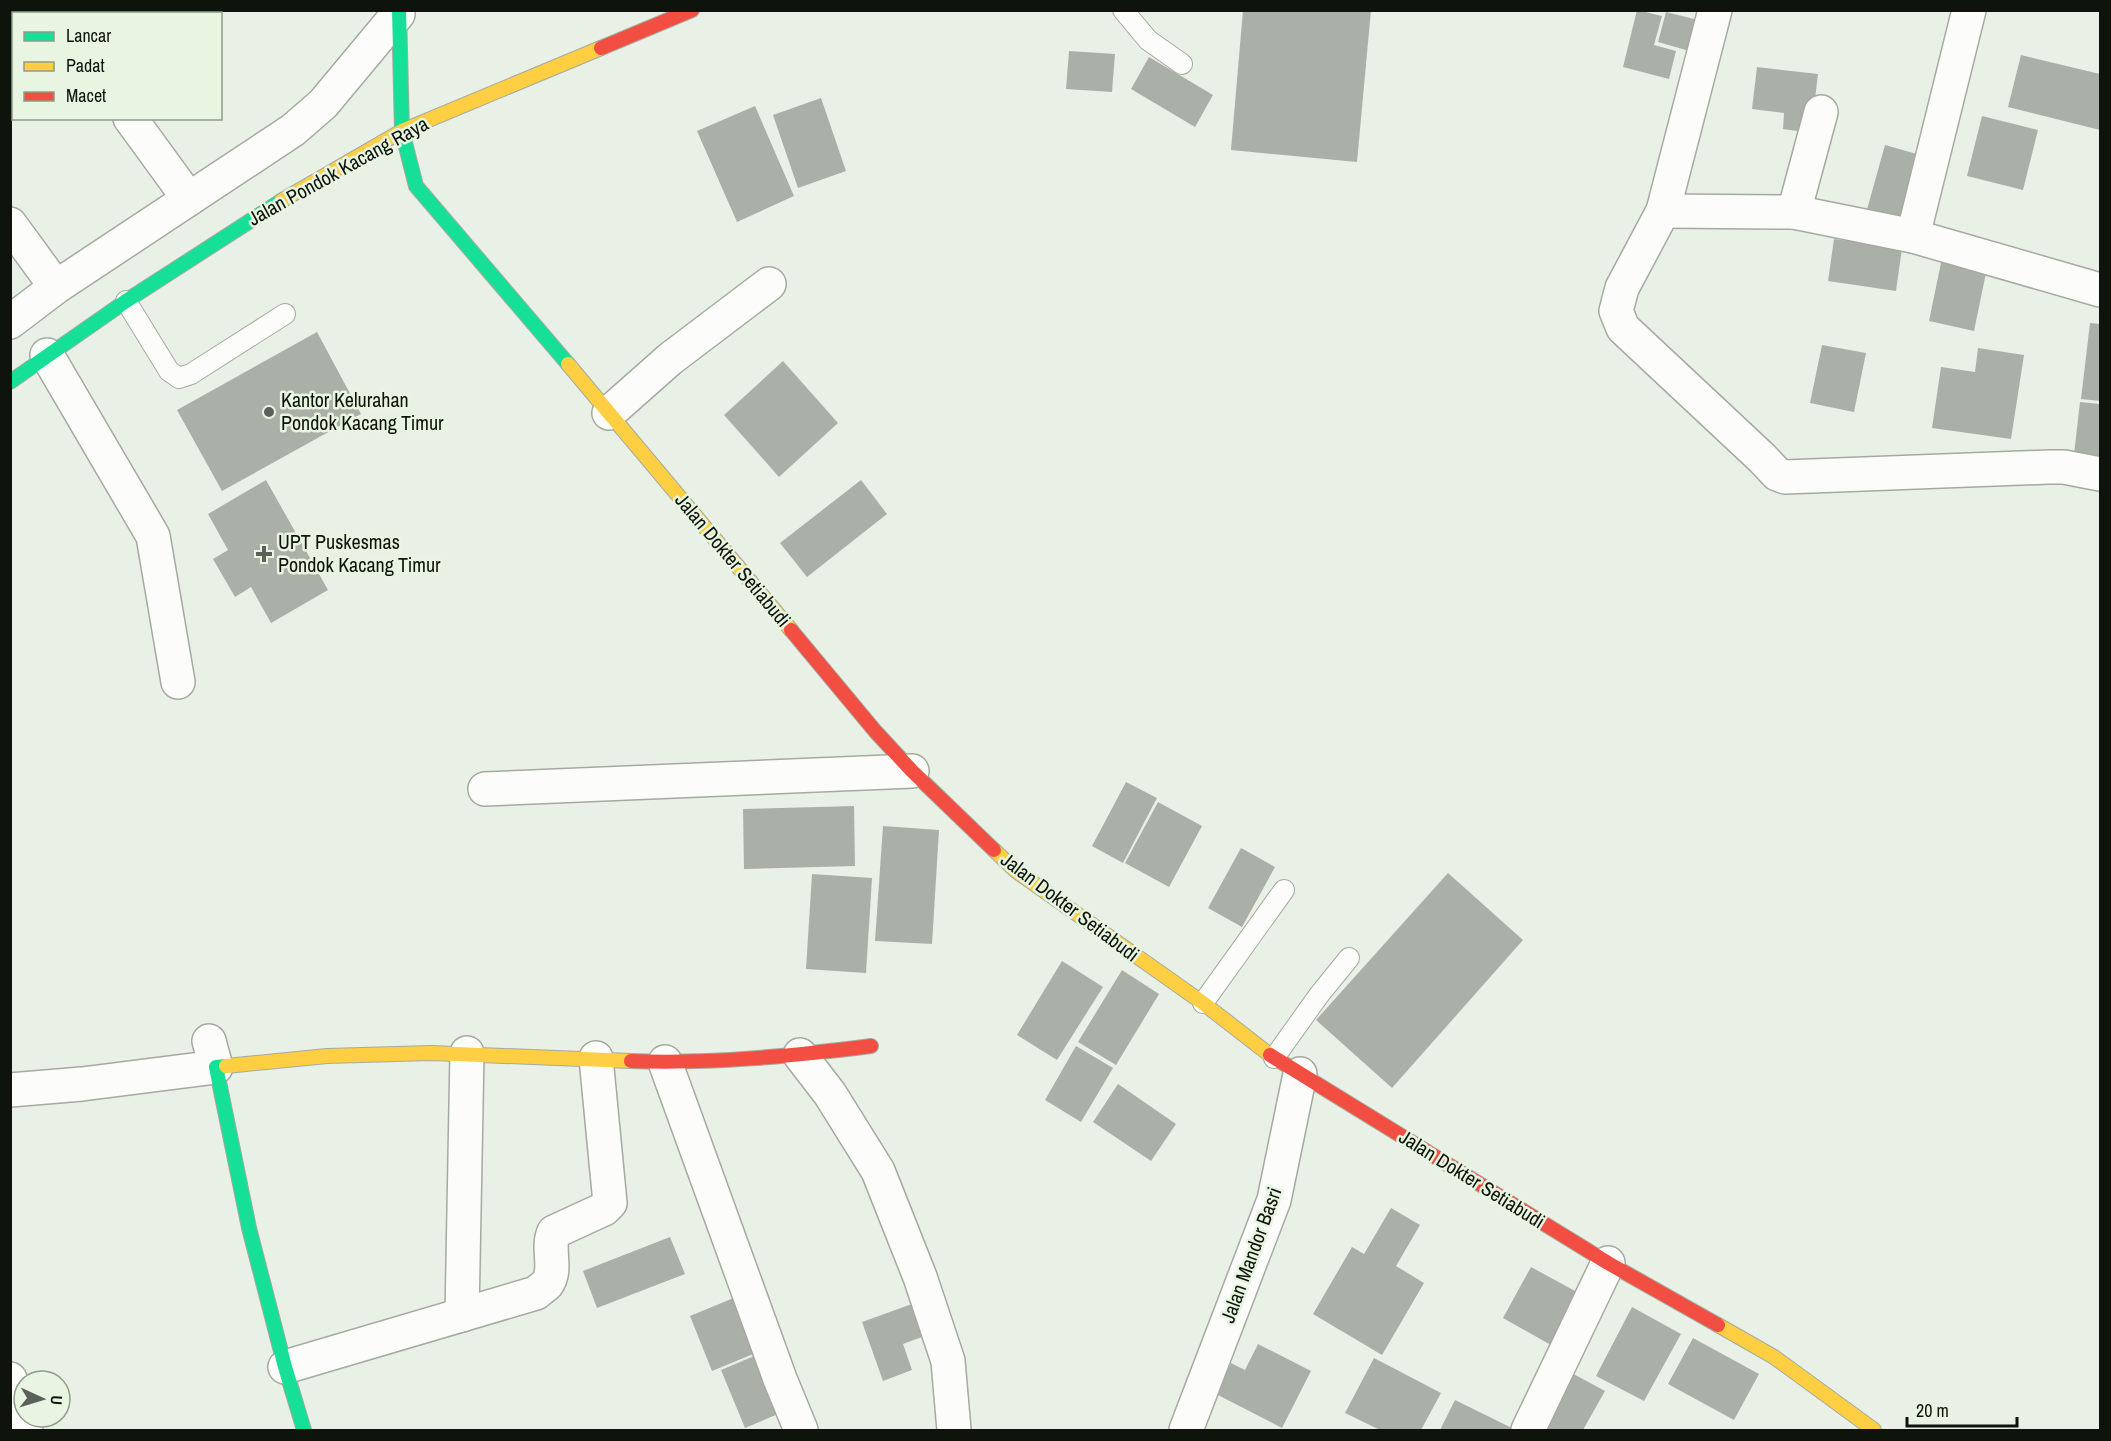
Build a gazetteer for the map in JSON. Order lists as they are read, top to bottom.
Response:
{
  "streets": {
    "street": ["Jalan Pondok Kacang Raya", "Jalan Dokter Setiabudi", "Jalan Mandor Basri"]
  },
  "crossings": [
    ["Jalan Pondok Kacang Raya", "Jalan Dokter Setiabudi"],
    ["Jalan Dokter Setiabudi", "Jalan Mandor Basri"]
  ],
  "places": {
    "other": ["Kantor Kelurahan Pondok Kacang Timur"],
    "health": ["UPT Puskesmas Pondok Kacang Timur"]
  },
  "legend": ["Lancar", "Padat", "Macet"],
  "scale_bar": "20 m",
  "north": "right"
}
